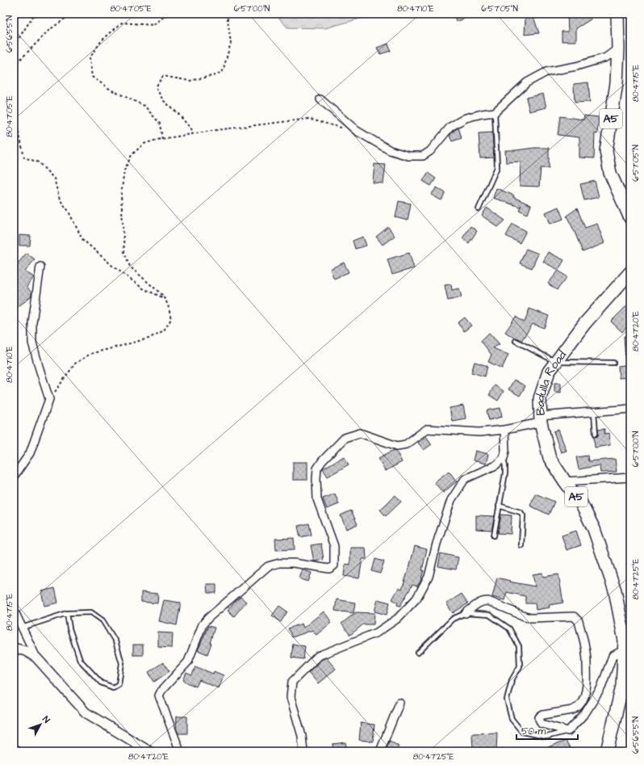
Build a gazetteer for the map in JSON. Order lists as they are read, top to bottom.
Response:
{
  "streets": {
    "highway": ["A5", "Badulla Road"]
  },
  "scale_bar": "50 m",
  "north": "top right",
  "coordinates": [
    "80°47'05\"E",
    "6°57'00\"N",
    "80°47'10\"E",
    "6°57'05\"N",
    "6°56'55\"N",
    "80°47'15\"E",
    "80°47'20\"E",
    "80°47'25\"E"
  ]
}
